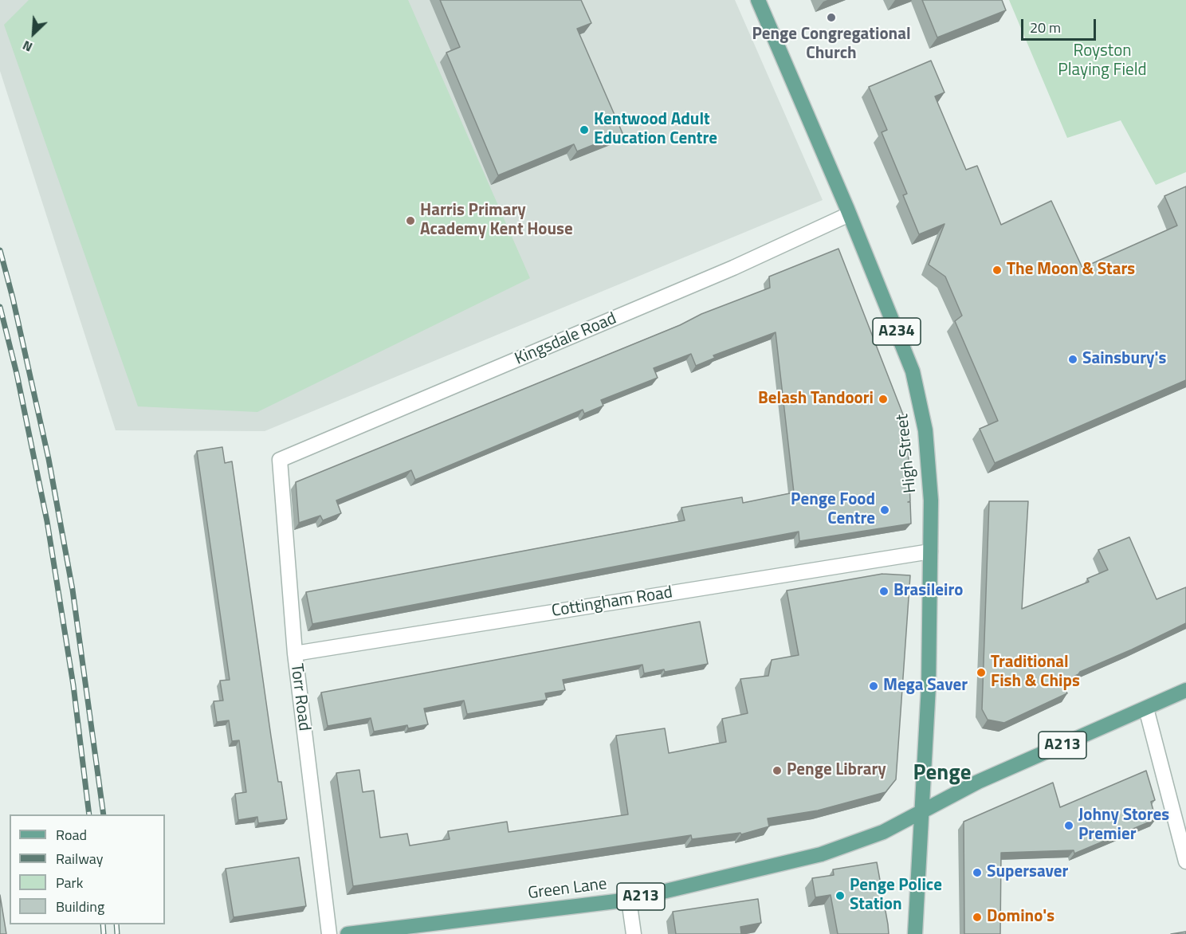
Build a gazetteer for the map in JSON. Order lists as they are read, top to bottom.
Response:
{
  "streets": {
    "main road": [
      "A234",
      "High Street",
      "A213",
      "Green Lane"
    ],
    "street": ["Kingsdale Road", "Cottingham Road", "Torr Road"]
  },
  "crossings": [
    ["Kingsdale Road", "High Street"],
    ["Kingsdale Road", "Torr Road"],
    ["High Street", "Cottingham Road"],
    ["High Street", "A213"],
    ["High Street", "Green Lane"],
    ["Cottingham Road", "Torr Road"],
    ["A213", "Green Lane"]
  ],
  "districts": ["Penge"],
  "parks": ["Royston Playing Field"],
  "places": [
    "Penge Congregational Church",
    "Kentwood Adult Education Centre",
    "Harris Primary Academy Kent House",
    "The Moon & Stars",
    "Sainsbury's",
    "Belash Tandoori",
    "Penge Food Centre",
    "Brasileiro",
    "Traditional Fish & Chips",
    "Mega Saver",
    "Penge Library",
    "Johny Stores Premier",
    "Supersaver",
    "Penge Police Station",
    "Domino's"
  ],
  "legend": [
    "Road",
    "Railway",
    "Park",
    "Building"
  ],
  "scale_bar": "20 m",
  "north": "bottom left"
}
